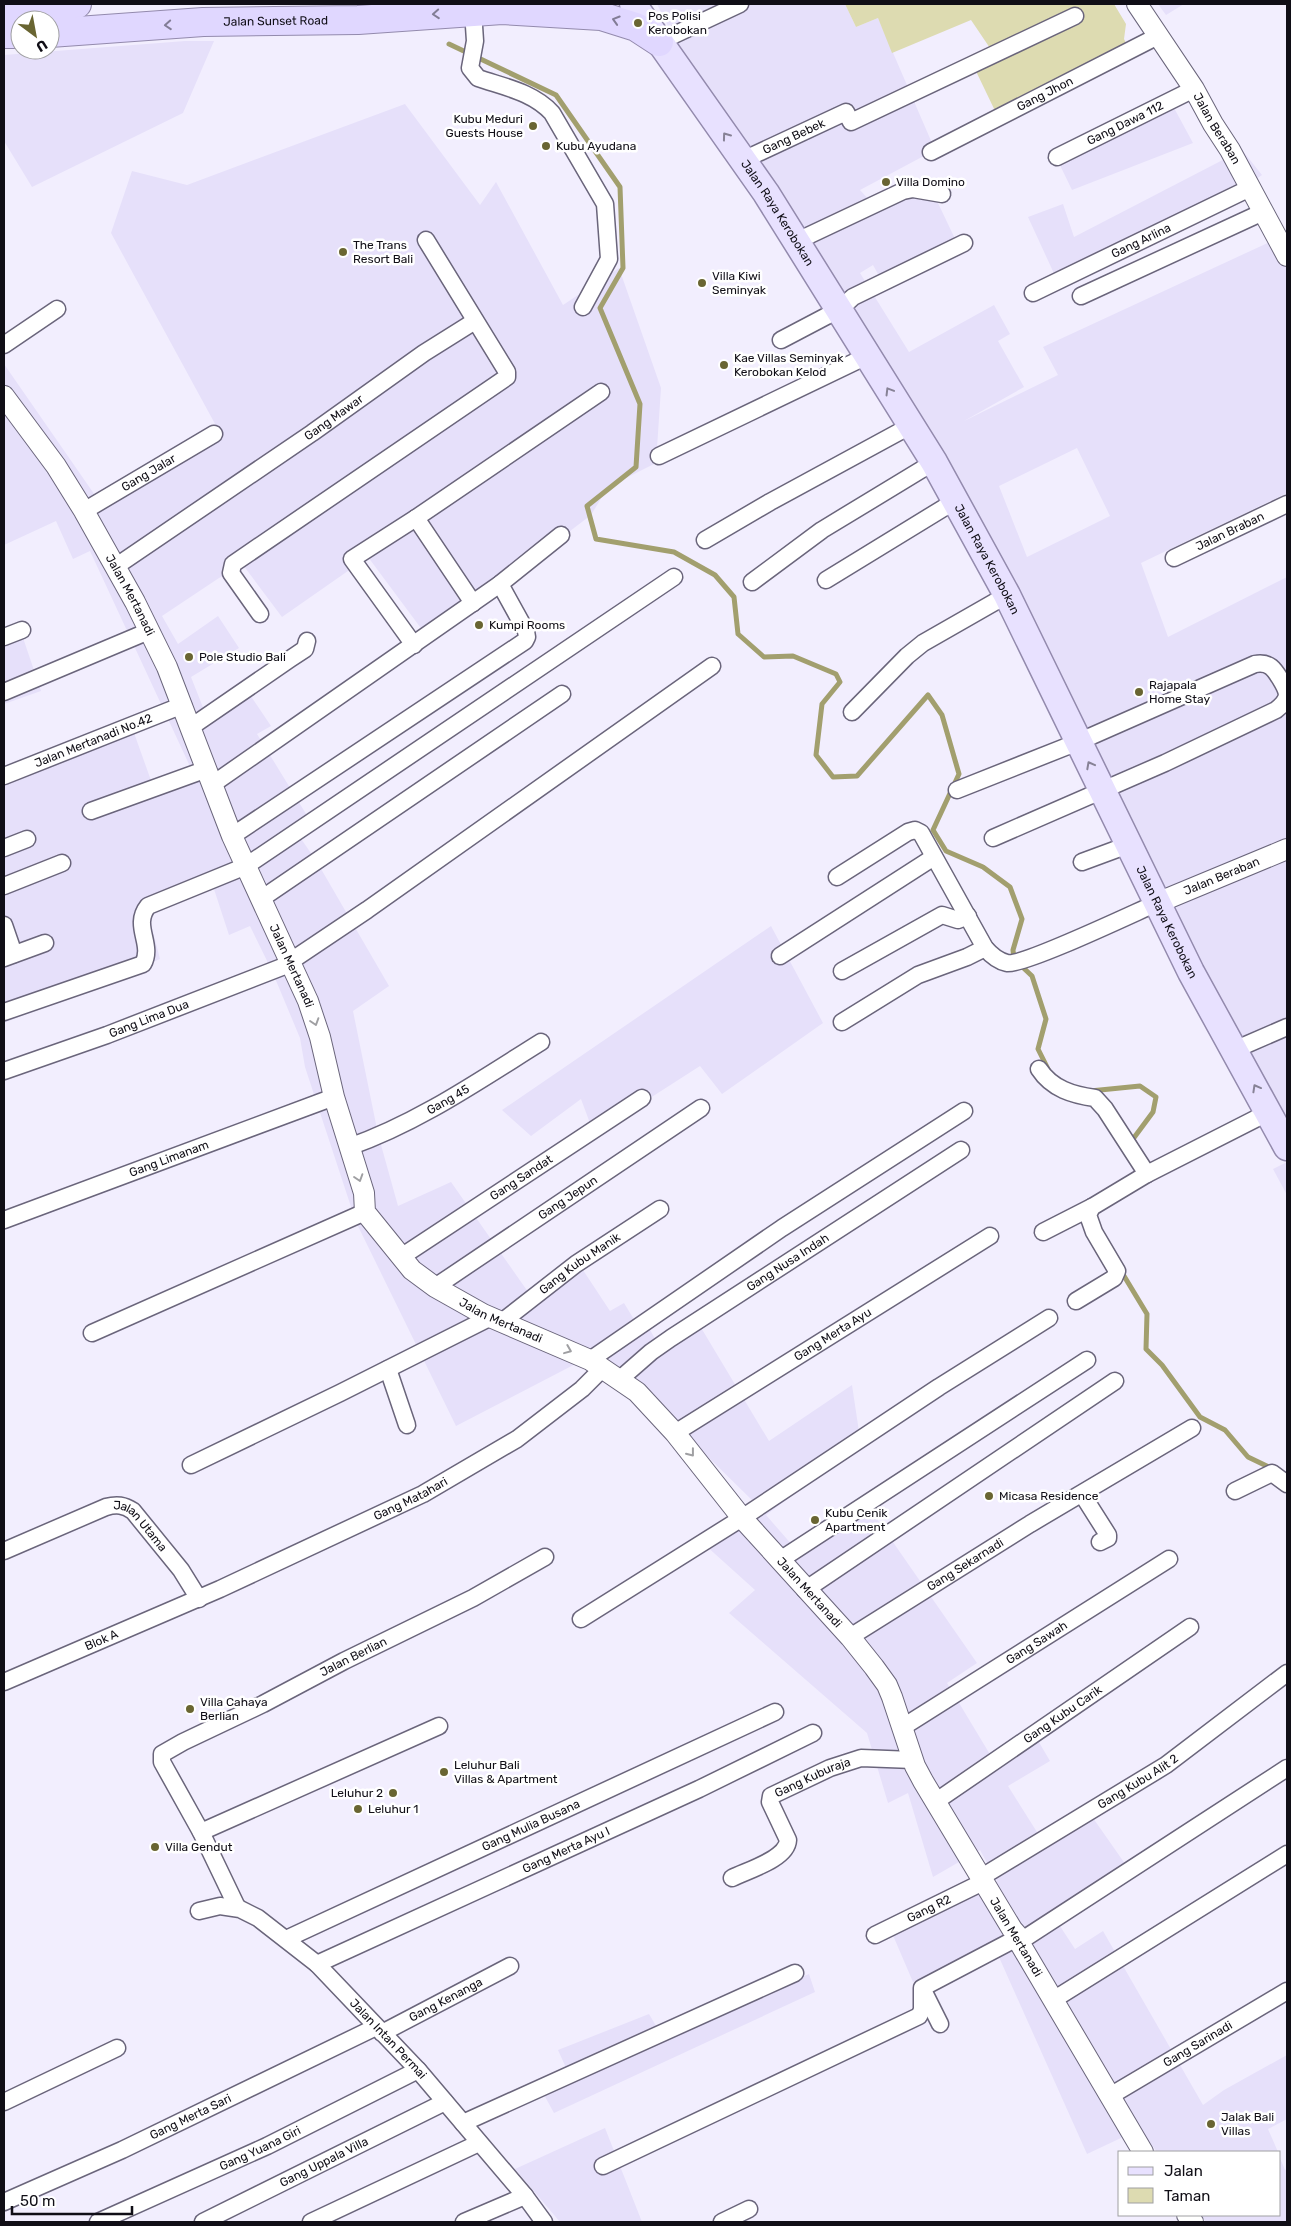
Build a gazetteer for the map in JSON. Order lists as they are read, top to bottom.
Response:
{
  "streets": {
    "highway": ["Jalan Sunset Road"],
    "main road": ["Jalan Raya Kerobokan"],
    "street": [
      "Gang Jhon",
      "Gang Dawa 112",
      "Jalan Beraban",
      "Gang Bebek",
      "Gang Arlina",
      "Gang Mawar",
      "Gang Jalar",
      "Jalan Braban",
      "Jalan Mertanadi",
      "Jalan Mertanadi No.42",
      "Gang Lima Dua",
      "Gang 45",
      "Gang Limanam",
      "Gang Sandat",
      "Gang Jepun",
      "Gang Nusa Indah",
      "Gang Kubu Manik",
      "Gang Merta Ayu",
      "Gang Matahari",
      "Jalan Utama",
      "Gang Sekarnadi",
      "Blok A",
      "Gang Sawah",
      "Jalan Berlian",
      "Gang Kubu Carik",
      "Gang Kuburaja",
      "Gang Kubu Alit 2",
      "Gang Mulia Busana",
      "Gang Merta Ayu I",
      "Gang R2",
      "Gang Kenanga",
      "Jalan Intan Permai",
      "Gang Sarinadi",
      "Gang Merta Sari",
      "Gang Yuana Giri",
      "Gang Uppala Villa"
    ]
  },
  "crossings": [
    ["Gang Jhon", "Jalan Beraban"],
    ["Gang Dawa 112", "Jalan Beraban"],
    ["Jalan Beraban", "Jalan Raya Kerobokan"],
    ["Jalan Beraban", "Gang Arlina"],
    ["Gang Bebek", "Jalan Raya Kerobokan"],
    ["Gang Mawar", "Jalan Mertanadi"],
    ["Gang Jalar", "Jalan Mertanadi"],
    ["Jalan Mertanadi", "Jalan Mertanadi No.42"],
    ["Jalan Mertanadi", "Gang Lima Dua"],
    ["Jalan Mertanadi", "Gang 45"],
    ["Jalan Mertanadi", "Gang Limanam"],
    ["Jalan Mertanadi", "Gang Sandat"],
    ["Jalan Mertanadi", "Gang Jepun"],
    ["Jalan Mertanadi", "Gang Nusa Indah"],
    ["Jalan Mertanadi", "Gang Kubu Manik"],
    ["Jalan Mertanadi", "Gang Merta Ayu"],
    ["Jalan Mertanadi", "Gang Matahari"],
    ["Jalan Mertanadi", "Gang Sekarnadi"],
    ["Jalan Mertanadi", "Gang Sawah"],
    ["Jalan Mertanadi", "Gang Kubu Carik"],
    ["Jalan Mertanadi", "Gang Kuburaja"],
    ["Jalan Mertanadi", "Gang Kubu Alit 2"],
    ["Jalan Mertanadi", "Gang R2"],
    ["Jalan Mertanadi", "Gang Sarinadi"],
    ["Gang Matahari", "Jalan Utama"],
    ["Gang Matahari", "Blok A"],
    ["Jalan Utama", "Blok A"],
    ["Gang Kubu Alit 2", "Gang R2"],
    ["Gang Mulia Busana", "Jalan Intan Permai"],
    ["Gang Merta Ayu I", "Jalan Intan Permai"],
    ["Gang Kenanga", "Jalan Intan Permai"],
    ["Gang Kenanga", "Gang Merta Sari"],
    ["Jalan Intan Permai", "Gang Merta Sari"],
    ["Jalan Intan Permai", "Gang Yuana Giri"],
    ["Jalan Intan Permai", "Gang Uppala Villa"]
  ],
  "one_way": ["Jalan Sunset Road"],
  "places": [
    "Pos Polisi Kerobokan",
    "Kubu Meduri Guests House",
    "Kubu Ayudana",
    "Villa Domino",
    "The Trans Resort Bali",
    "Villa Kiwi Seminyak",
    "Kae Villas Seminyak Kerobokan Kelod",
    "Kumpi Rooms",
    "Pole Studio Bali",
    "Rajapala Home Stay",
    "Micasa Residence",
    "Kubu Cenik Apartment",
    "Villa Cahaya Berlian",
    "Leluhur Bali Villas & Apartment",
    "Leluhur 2",
    "Leluhur 1",
    "Villa Gendut",
    "Jalak Bali Villas"
  ],
  "legend": ["Jalan", "Taman"],
  "scale_bar": "50 m",
  "north": "bottom right"
}
